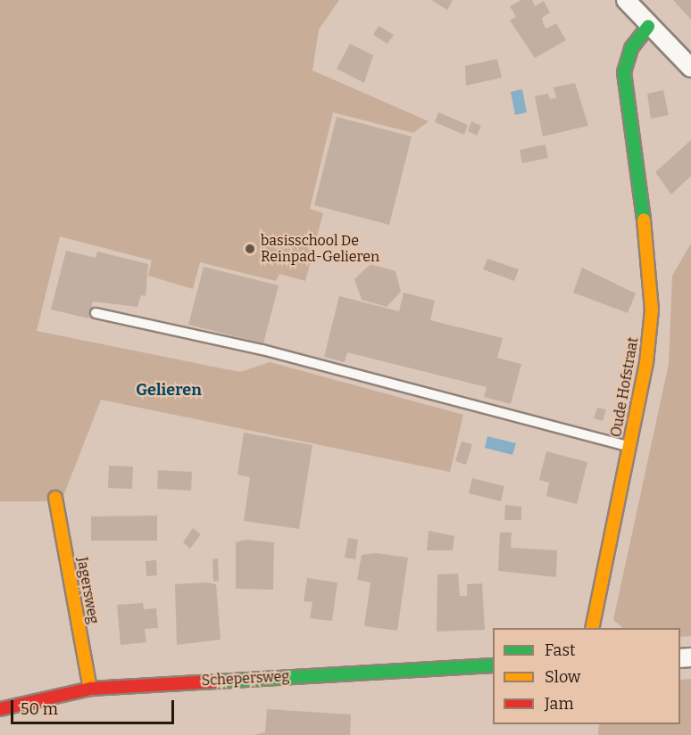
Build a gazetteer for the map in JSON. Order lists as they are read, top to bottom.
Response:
{
  "streets": {
    "street": ["Oude Hofstraat", "Jagersweg", "Schepersweg"]
  },
  "crossings": [
    ["Jagersweg", "Schepersweg"]
  ],
  "districts": ["Gelieren"],
  "places": ["basisschool De Reinpad-Gelieren"],
  "legend": ["Fast", "Slow", "Jam"],
  "scale_bar": "50 m"
}
